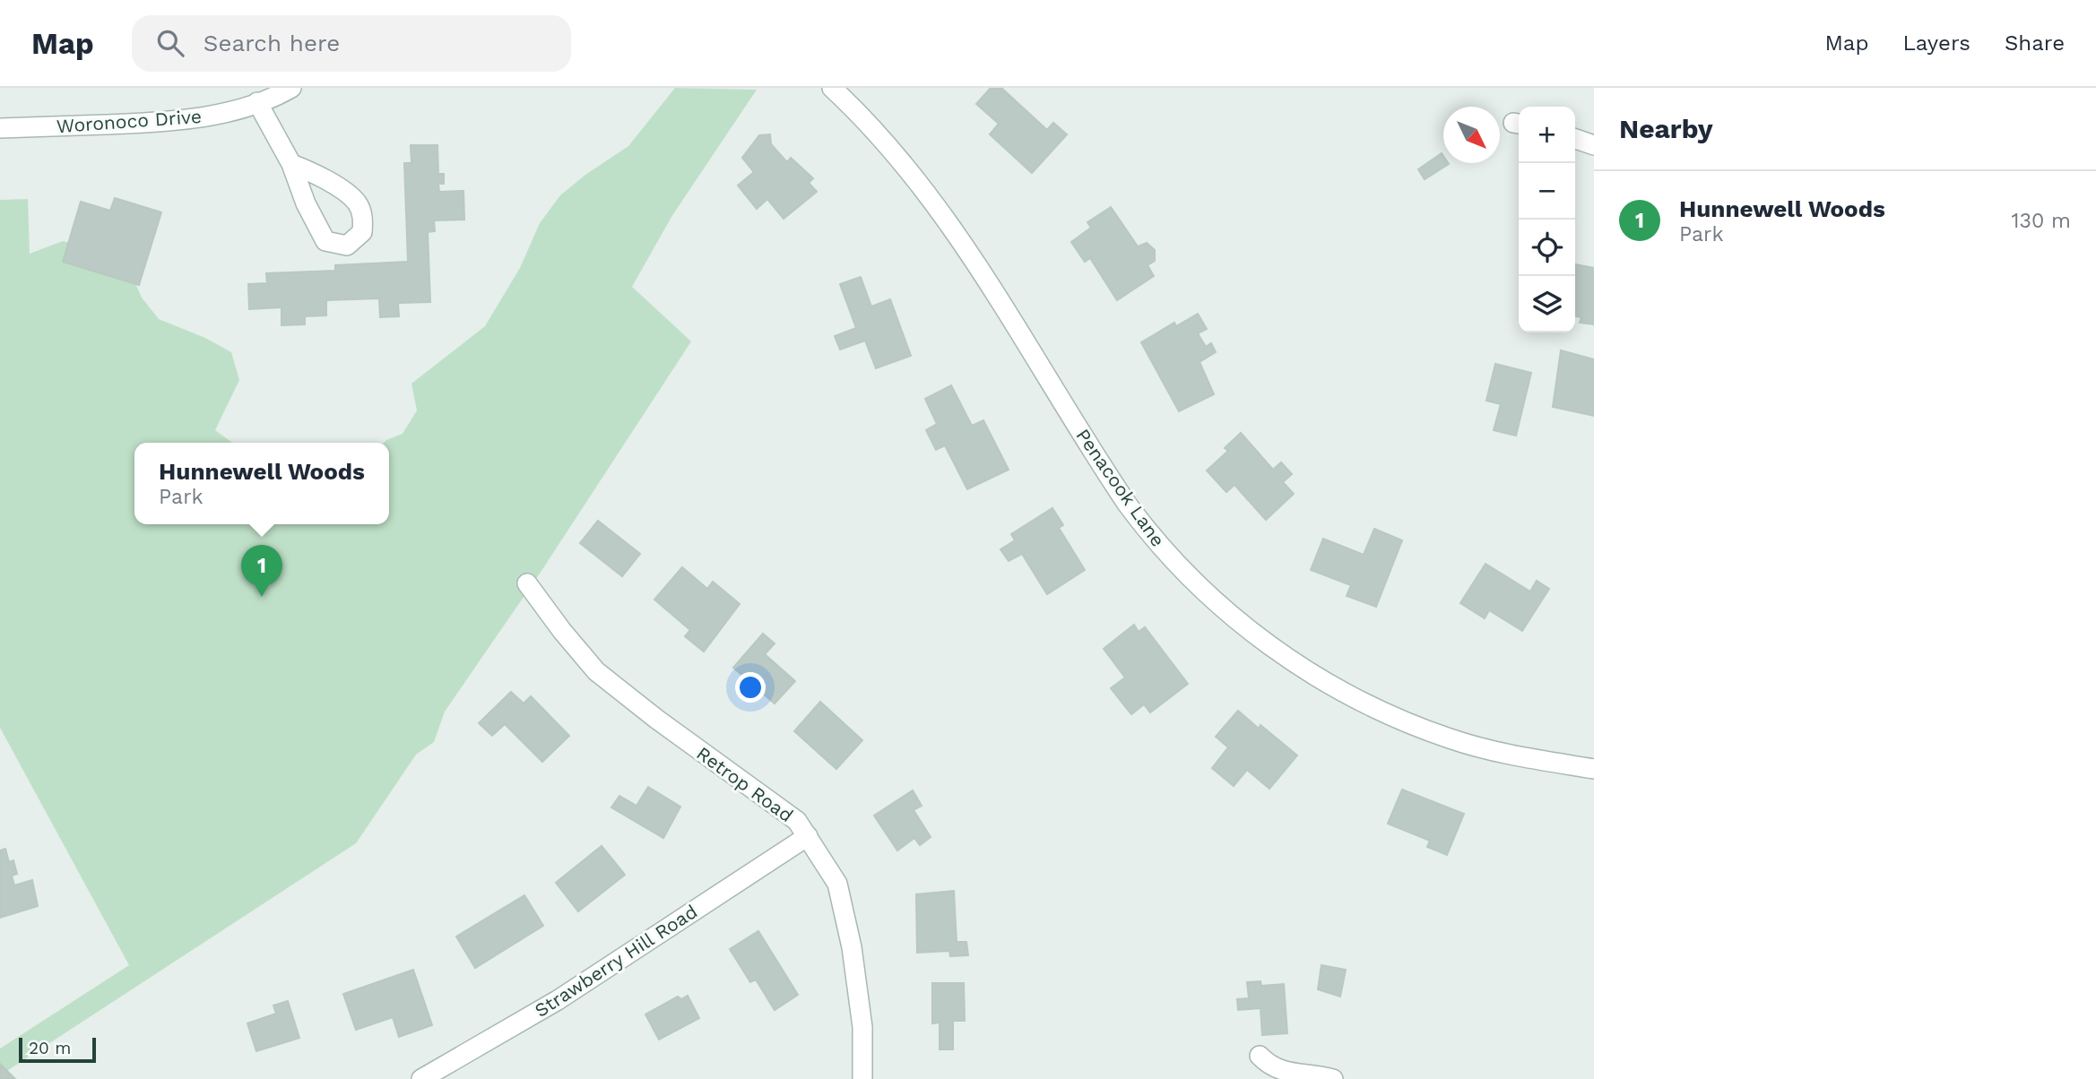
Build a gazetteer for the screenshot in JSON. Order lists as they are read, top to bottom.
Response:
{
  "streets": {
    "street": [
      "Woronoco Drive",
      "Penacook Lane",
      "Retrop Road",
      "Strawberry Hill Road"
    ]
  },
  "crossings": [
    ["Retrop Road", "Strawberry Hill Road"]
  ],
  "scale_bar": "20 m",
  "north": "bottom right",
  "page": {
    "header": "Map",
    "search": "Search here",
    "nav": ["Map", "Layers", "Share"],
    "heading": "Nearby",
    "map_buttons": ["+", "−"],
    "list": [
      {
        "mark": "1",
        "name": "Hunnewell Woods",
        "note": "Park",
        "value": "130 m"
      }
    ],
    "popup": ["Hunnewell Woods", "Park"],
    "pins": "1",
    "scale": "20 m"
  }
}
